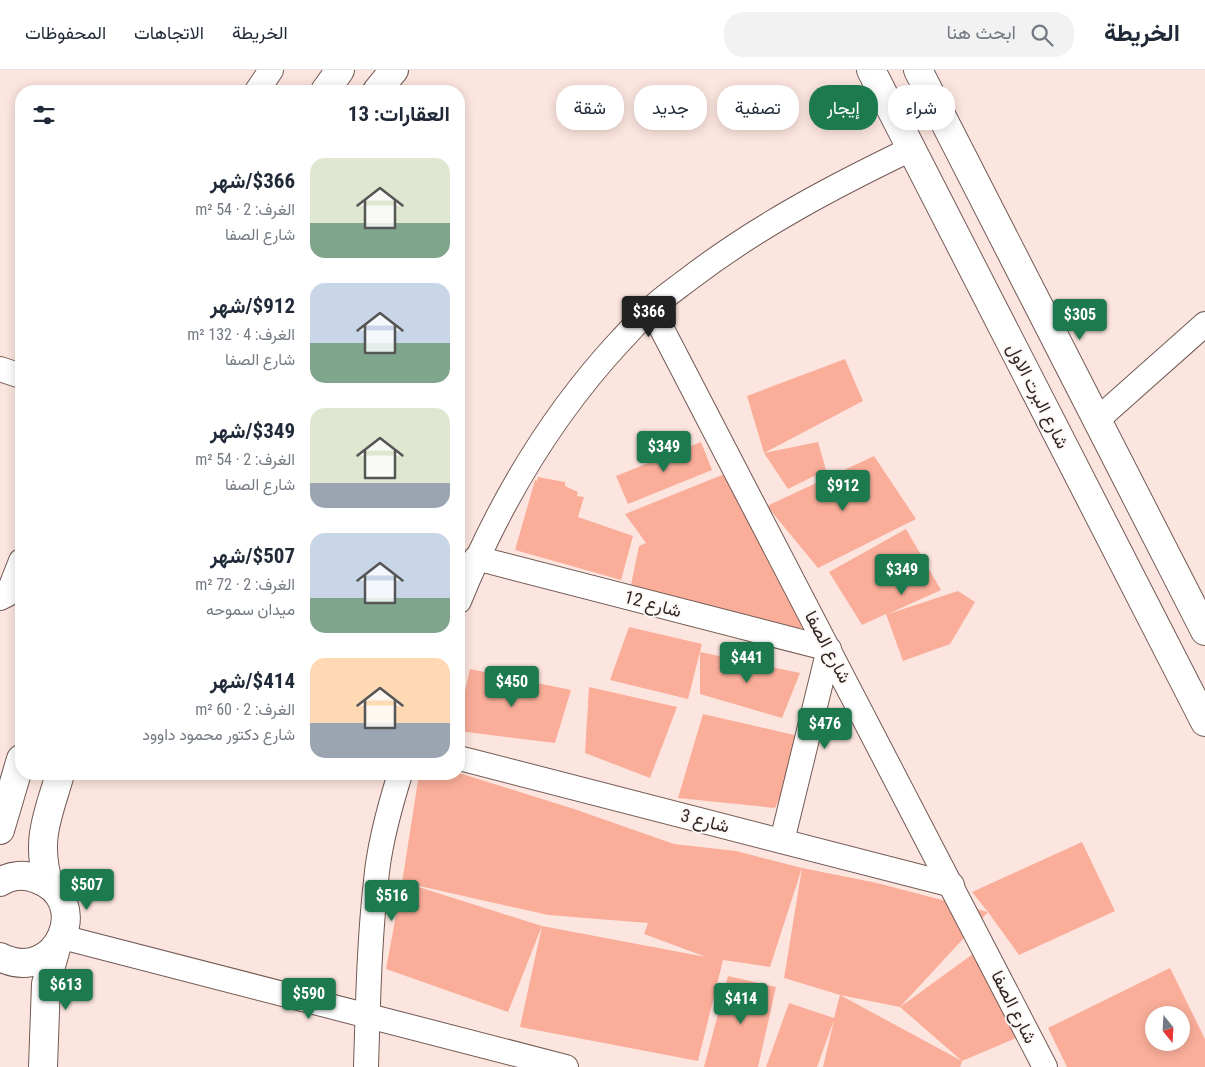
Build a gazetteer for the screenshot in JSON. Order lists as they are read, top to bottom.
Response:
{
  "streets": {
    "main road": ["شارع البرت الاول"],
    "street": ["شارع 12", "شارع الصفا", "شارع 3"]
  },
  "crossings": [
    ["شارع 12", "شارع الصفا"],
    ["شارع الصفا", "شارع 3"]
  ],
  "north": "bottom",
  "page": {
    "header": "الخريطة",
    "search": "ابحث هنا",
    "nav": ["الخريطة", "الاتجاهات", "المحفوظات"],
    "chip": [
      "شراء",
      "إيجار",
      "تصفية",
      "جديد",
      "شقة"
    ],
    "heading": "العقارات: 13",
    "list": [
      {
        "name": "$366/شهر",
        "note": "الغرف: 2 · 54 m² · شارع الصفا"
      },
      {
        "name": "$912/شهر",
        "note": "الغرف: 4 · 132 m² · شارع الصفا"
      },
      {
        "name": "$349/شهر",
        "note": "الغرف: 2 · 54 m² · شارع الصفا"
      },
      {
        "name": "$507/شهر",
        "note": "الغرف: 2 · 72 m² · ميدان سموحه"
      },
      {
        "name": "$414/شهر",
        "note": "الغرف: 2 · 60 m² · شارع دكتور محمود داوود"
      }
    ],
    "price": [
      "$366",
      "$305",
      "$349",
      "$912",
      "$349",
      "$441",
      "$450",
      "$476",
      "$507",
      "$516",
      "$613",
      "$590",
      "$414"
    ]
  }
}
